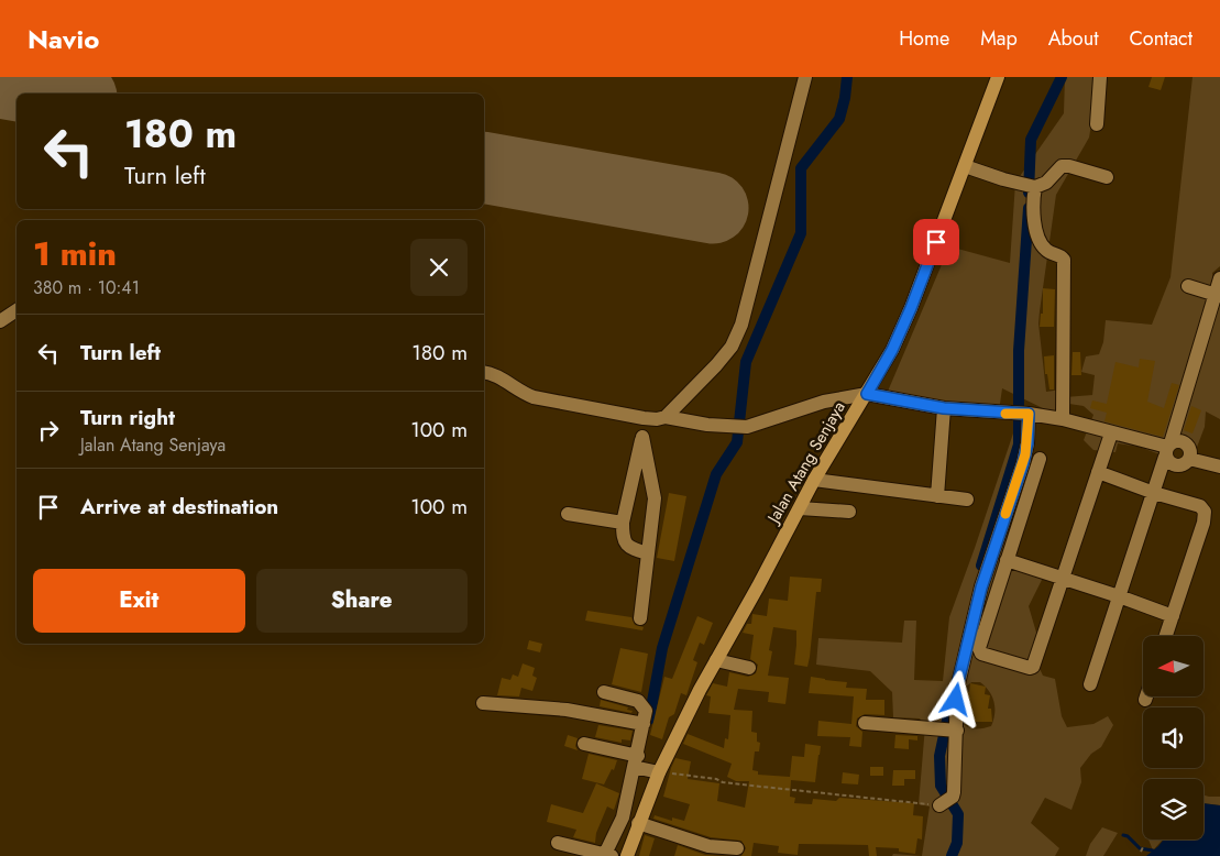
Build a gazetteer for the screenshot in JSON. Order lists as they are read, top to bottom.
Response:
{
  "streets": {
    "main road": ["Jalan Atang Senjaya"]
  },
  "north": "left",
  "page": {
    "header": "Navio",
    "nav": [
      "Home",
      "Map",
      "About",
      "Contact"
    ],
    "turn": ["180 m", "Turn left"],
    "heading": ["1 min", "380 m · 10:41"],
    "list": [
      {
        "name": "Turn left",
        "value": "180 m"
      },
      {
        "name": "Turn right",
        "note": "Jalan Atang Senjaya",
        "value": "100 m"
      },
      {
        "name": "Arrive at destination",
        "value": "100 m"
      }
    ],
    "buttons": ["Exit", "Share"]
  }
}
